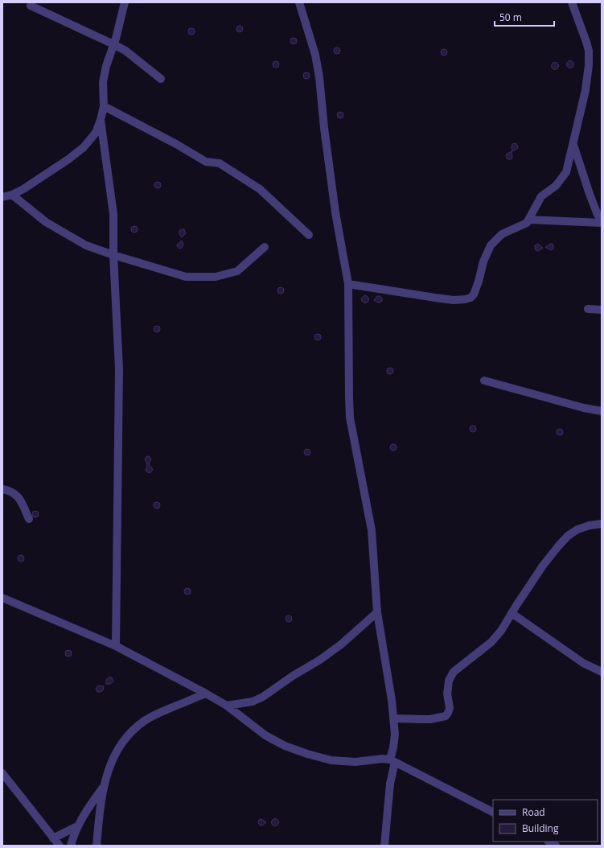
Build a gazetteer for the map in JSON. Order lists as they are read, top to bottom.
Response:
{
  "legend": ["Road", "Building"],
  "scale_bar": "50 m"
}
